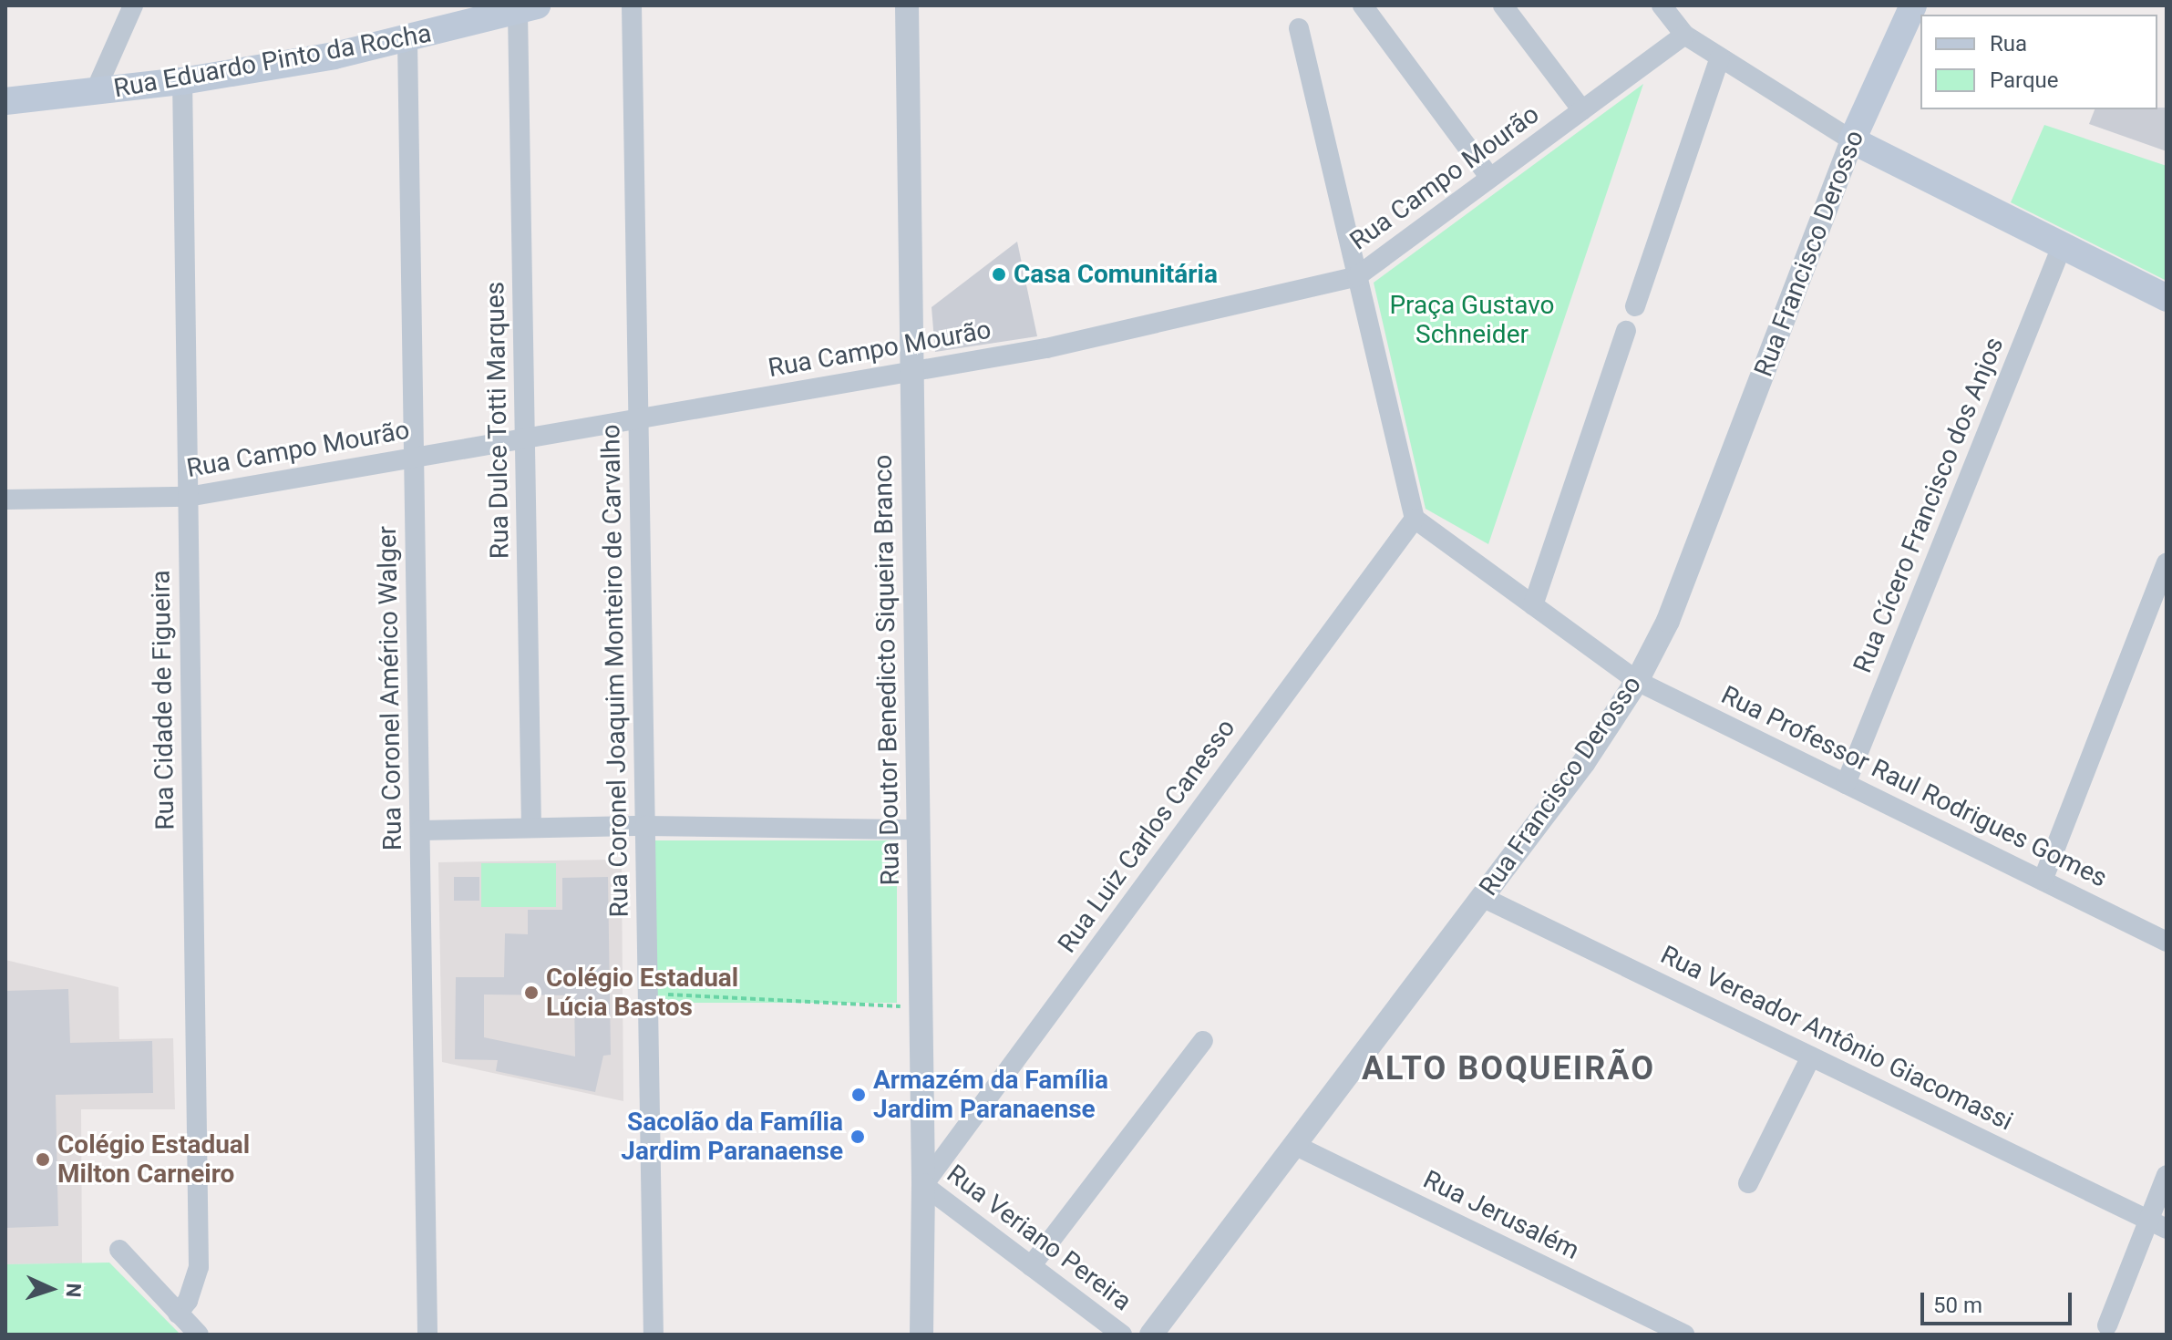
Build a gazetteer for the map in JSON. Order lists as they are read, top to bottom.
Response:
{
  "streets": {
    "main road": ["Rua Eduardo Pinto da Rocha", "Rua Francisco Derosso"],
    "street": [
      "Rua Campo Mourão",
      "Rua Dulce Totti Marques",
      "Rua Cícero Francisco dos Anjos",
      "Rua Doutor Benedicto Siqueira Branco",
      "Rua Coronel Joaquim Monteiro de Carvalho",
      "Rua Coronel Américo Walger",
      "Rua Cidade de Figueira",
      "Rua Professor Raul Rodrigues Gomes",
      "Rua Luiz Carlos Canesso",
      "Rua Vereador Antônio Giacomassi",
      "Rua Jerusalém",
      "Rua Veriano Pereira"
    ]
  },
  "crossings": [
    ["Rua Eduardo Pinto da Rocha", "Rua Dulce Totti Marques"],
    ["Rua Eduardo Pinto da Rocha", "Rua Coronel Américo Walger"],
    ["Rua Eduardo Pinto da Rocha", "Rua Cidade de Figueira"],
    ["Rua Campo Mourão", "Rua Dulce Totti Marques"],
    ["Rua Campo Mourão", "Rua Doutor Benedicto Siqueira Branco"],
    ["Rua Campo Mourão", "Rua Coronel Joaquim Monteiro de Carvalho"],
    ["Rua Campo Mourão", "Rua Coronel Américo Walger"],
    ["Rua Campo Mourão", "Rua Cidade de Figueira"],
    ["Rua Francisco Derosso", "Rua Professor Raul Rodrigues Gomes"],
    ["Rua Francisco Derosso", "Rua Vereador Antônio Giacomassi"],
    ["Rua Francisco Derosso", "Rua Jerusalém"],
    ["Rua Cícero Francisco dos Anjos", "Rua Professor Raul Rodrigues Gomes"],
    ["Rua Doutor Benedicto Siqueira Branco", "Rua Luiz Carlos Canesso"],
    ["Rua Doutor Benedicto Siqueira Branco", "Rua Veriano Pereira"],
    ["Rua Professor Raul Rodrigues Gomes", "Rua Luiz Carlos Canesso"],
    ["Rua Luiz Carlos Canesso", "Rua Veriano Pereira"]
  ],
  "districts": ["ALTO BOQUEIRÃO"],
  "parks": ["Praça Gustavo Schneider"],
  "places": [
    "Casa Comunitária",
    "Colégio Estadual Lúcia Bastos",
    "Armazém da Família Jardim Paranaense",
    "Sacolão da Família Jardim Paranaense",
    "Colégio Estadual Milton Carneiro"
  ],
  "legend": ["Rua", "Parque"],
  "scale_bar": "50 m",
  "north": "right"
}
